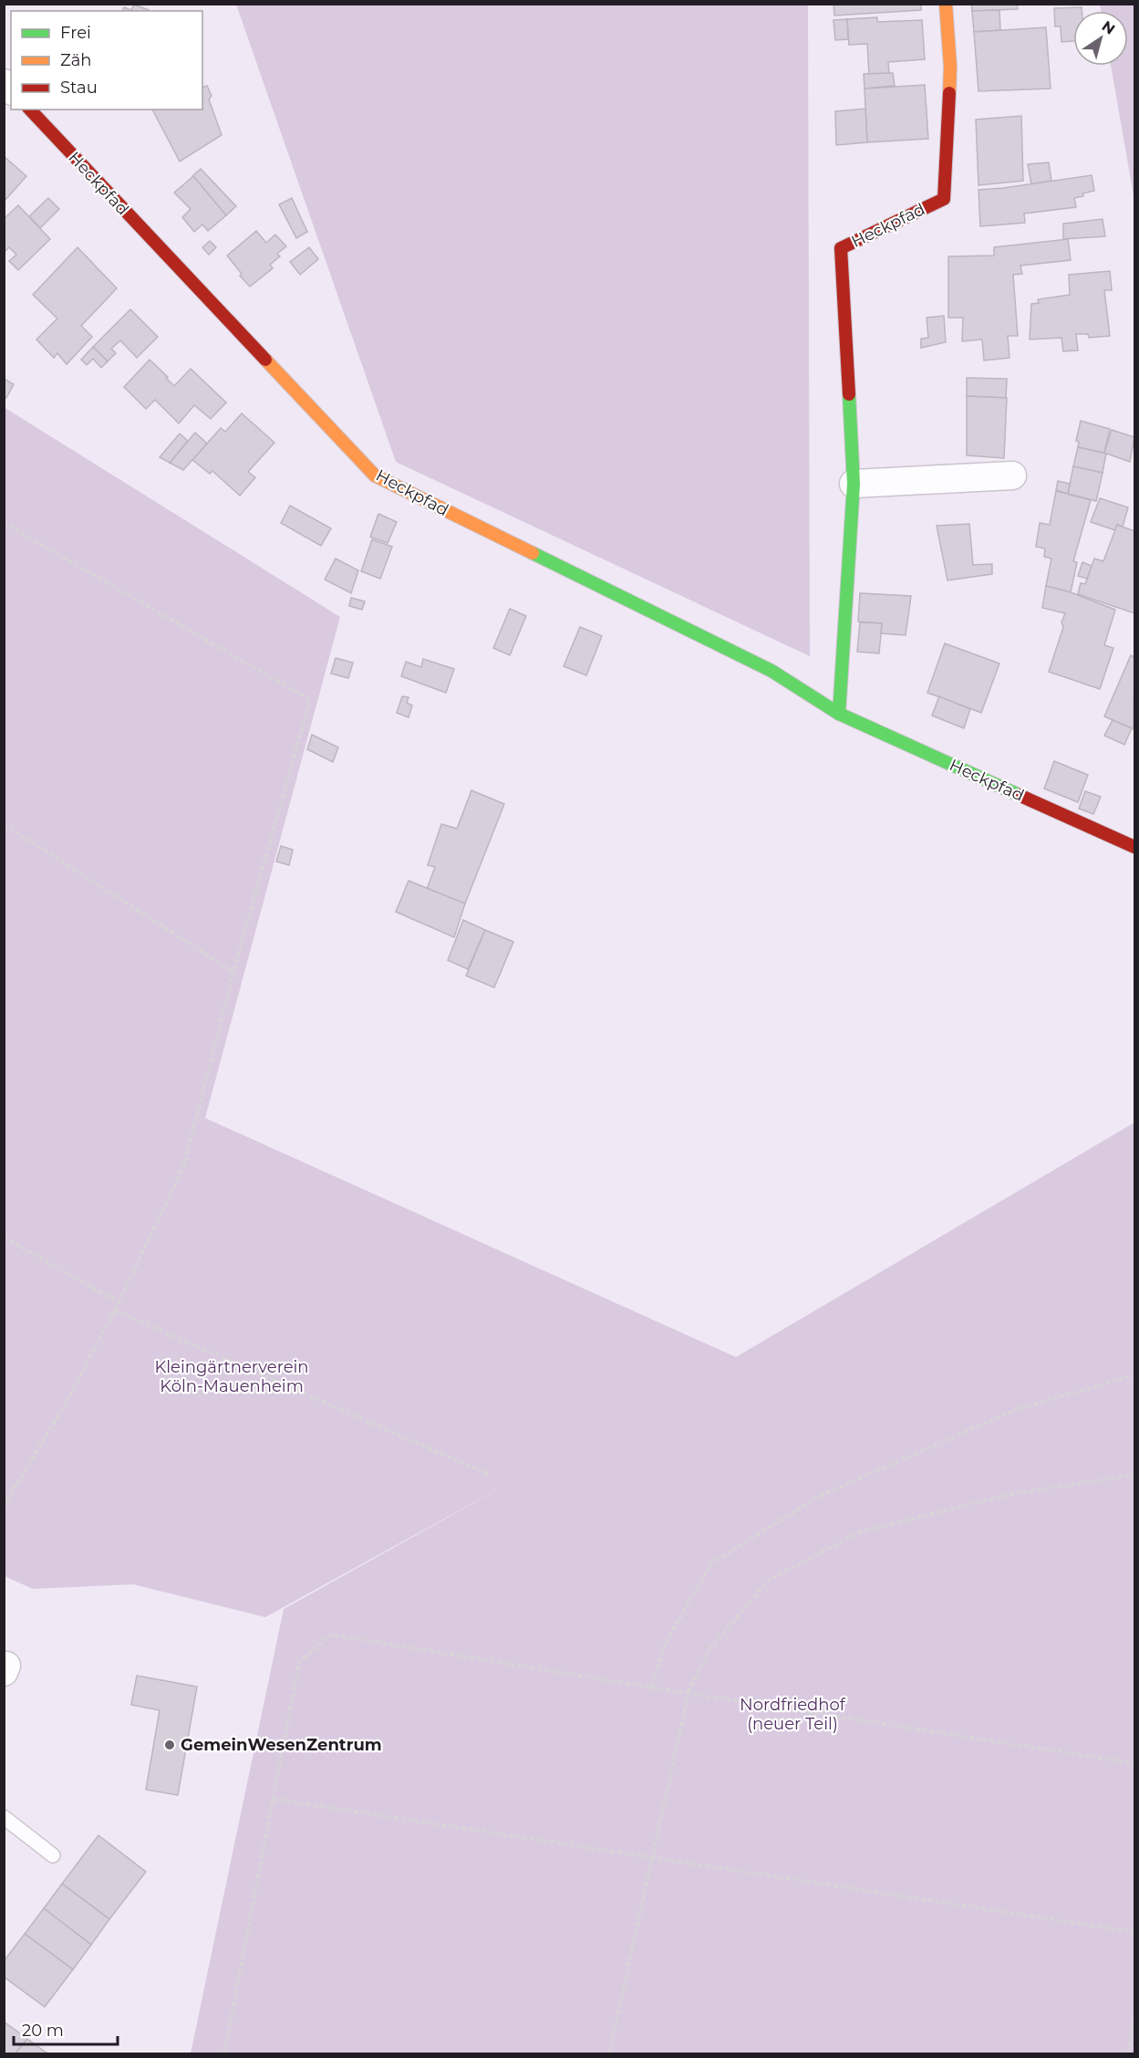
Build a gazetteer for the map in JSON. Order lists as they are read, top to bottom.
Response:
{
  "streets": {
    "street": ["Heckpfad"]
  },
  "parks": ["Kleingärtnerverein Köln-Mauenheim", "Nordfriedhof (neuer Teil)"],
  "places": ["GemeinWesenZentrum"],
  "legend": ["Frei", "Zäh", "Stau"],
  "scale_bar": "20 m",
  "north": "top right"
}
